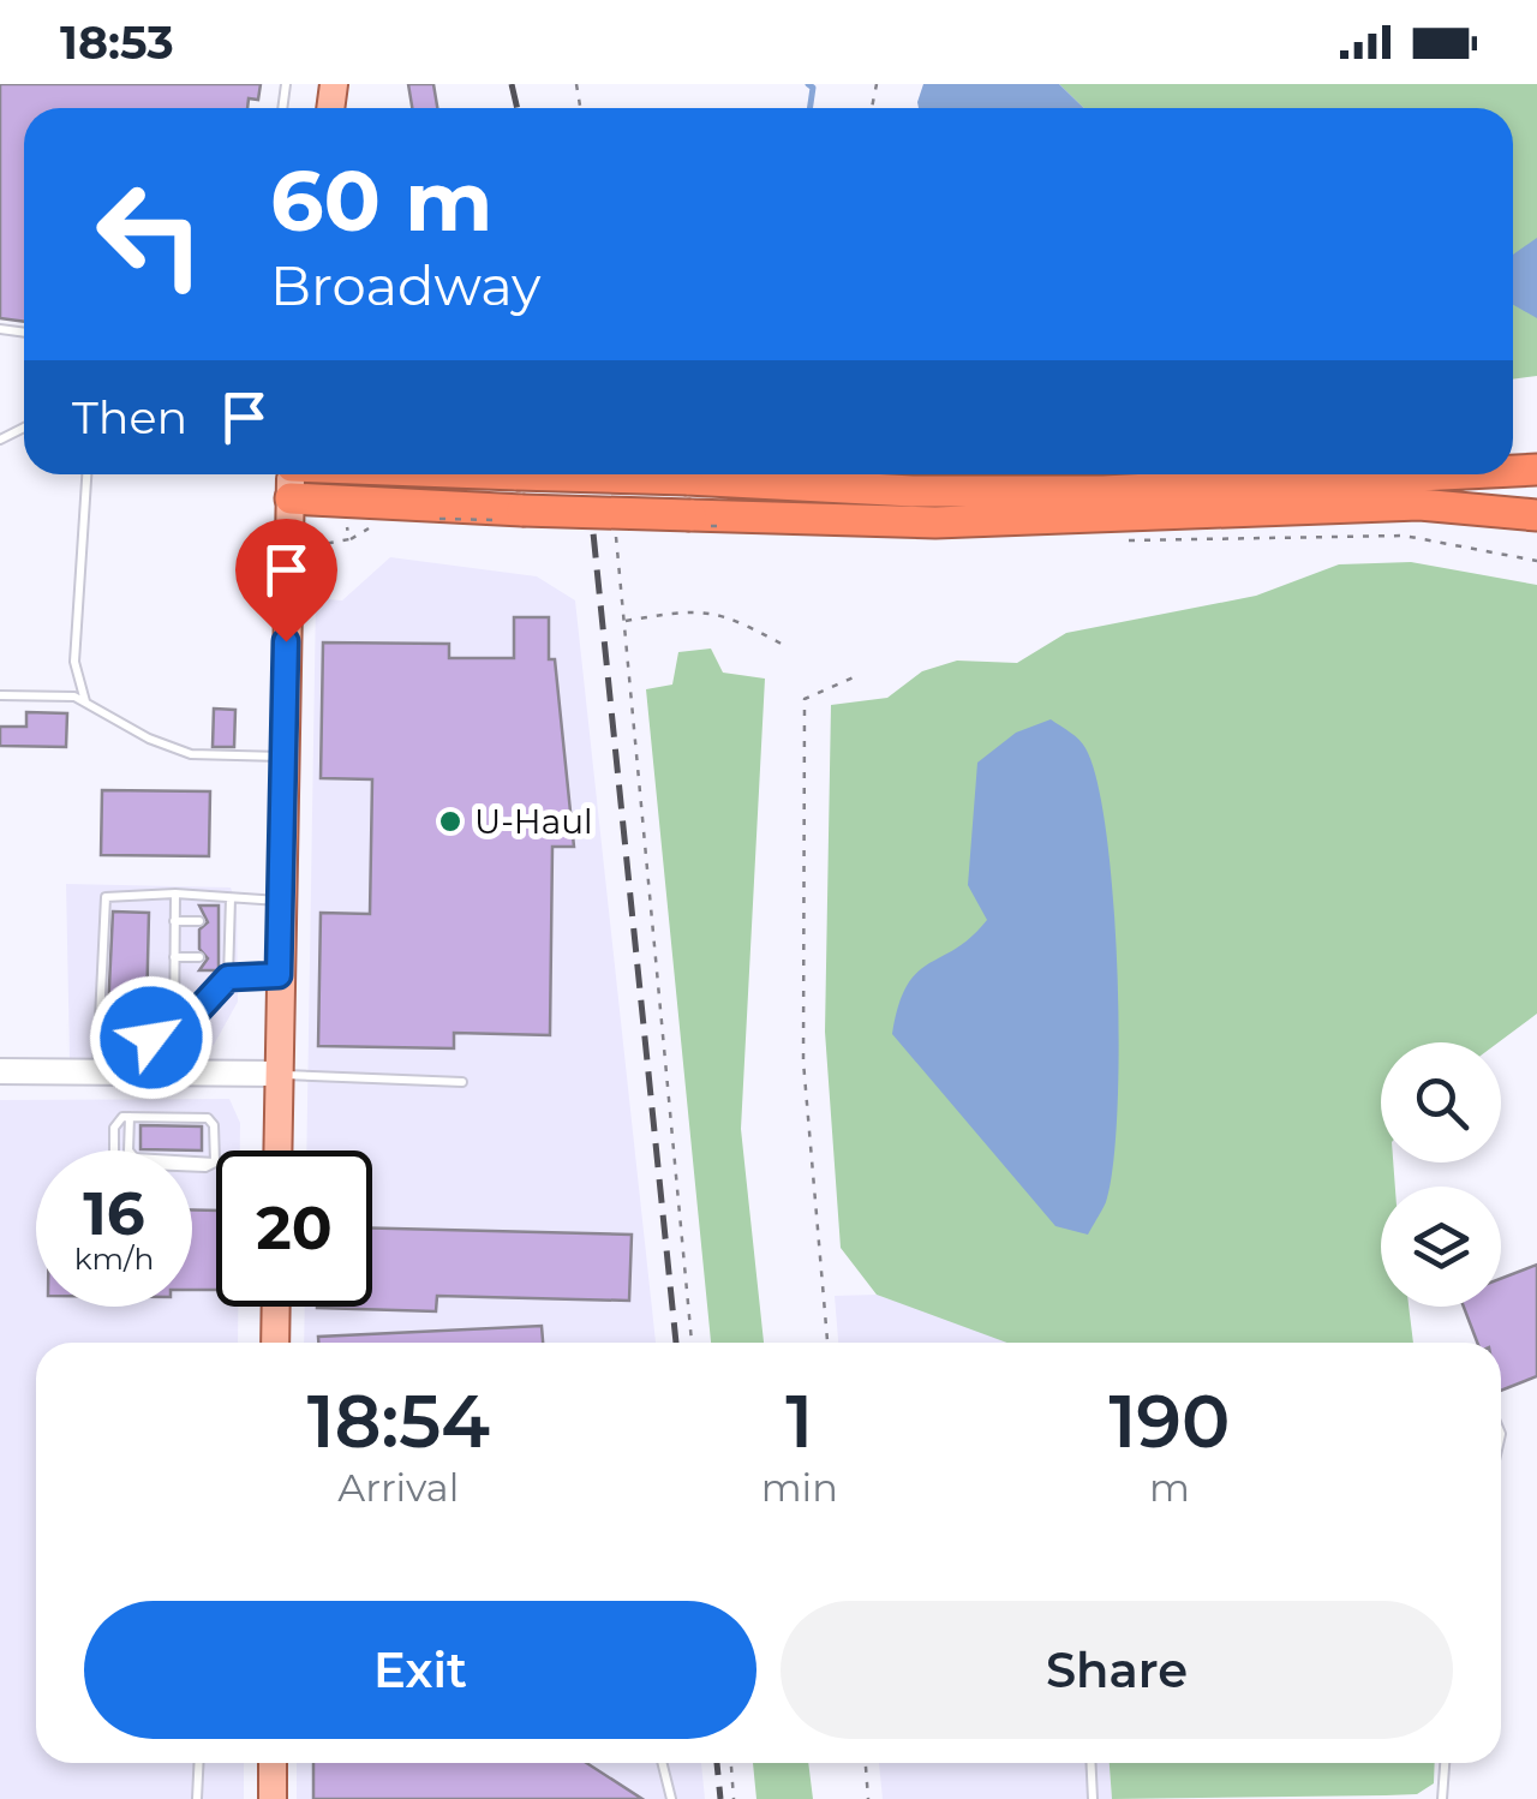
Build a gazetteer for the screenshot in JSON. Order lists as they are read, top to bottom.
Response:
{
  "places": ["U-Haul"],
  "page": {
    "status": "18:53",
    "turn": ["60 m", "Broadway"],
    "then": "Then",
    "speed": "16 km/h",
    "limit": "20",
    "eta": [
      "18:54",
      "Arrival",
      "1",
      "min",
      "190",
      "m"
    ],
    "buttons": ["Exit", "Share"]
  }
}
